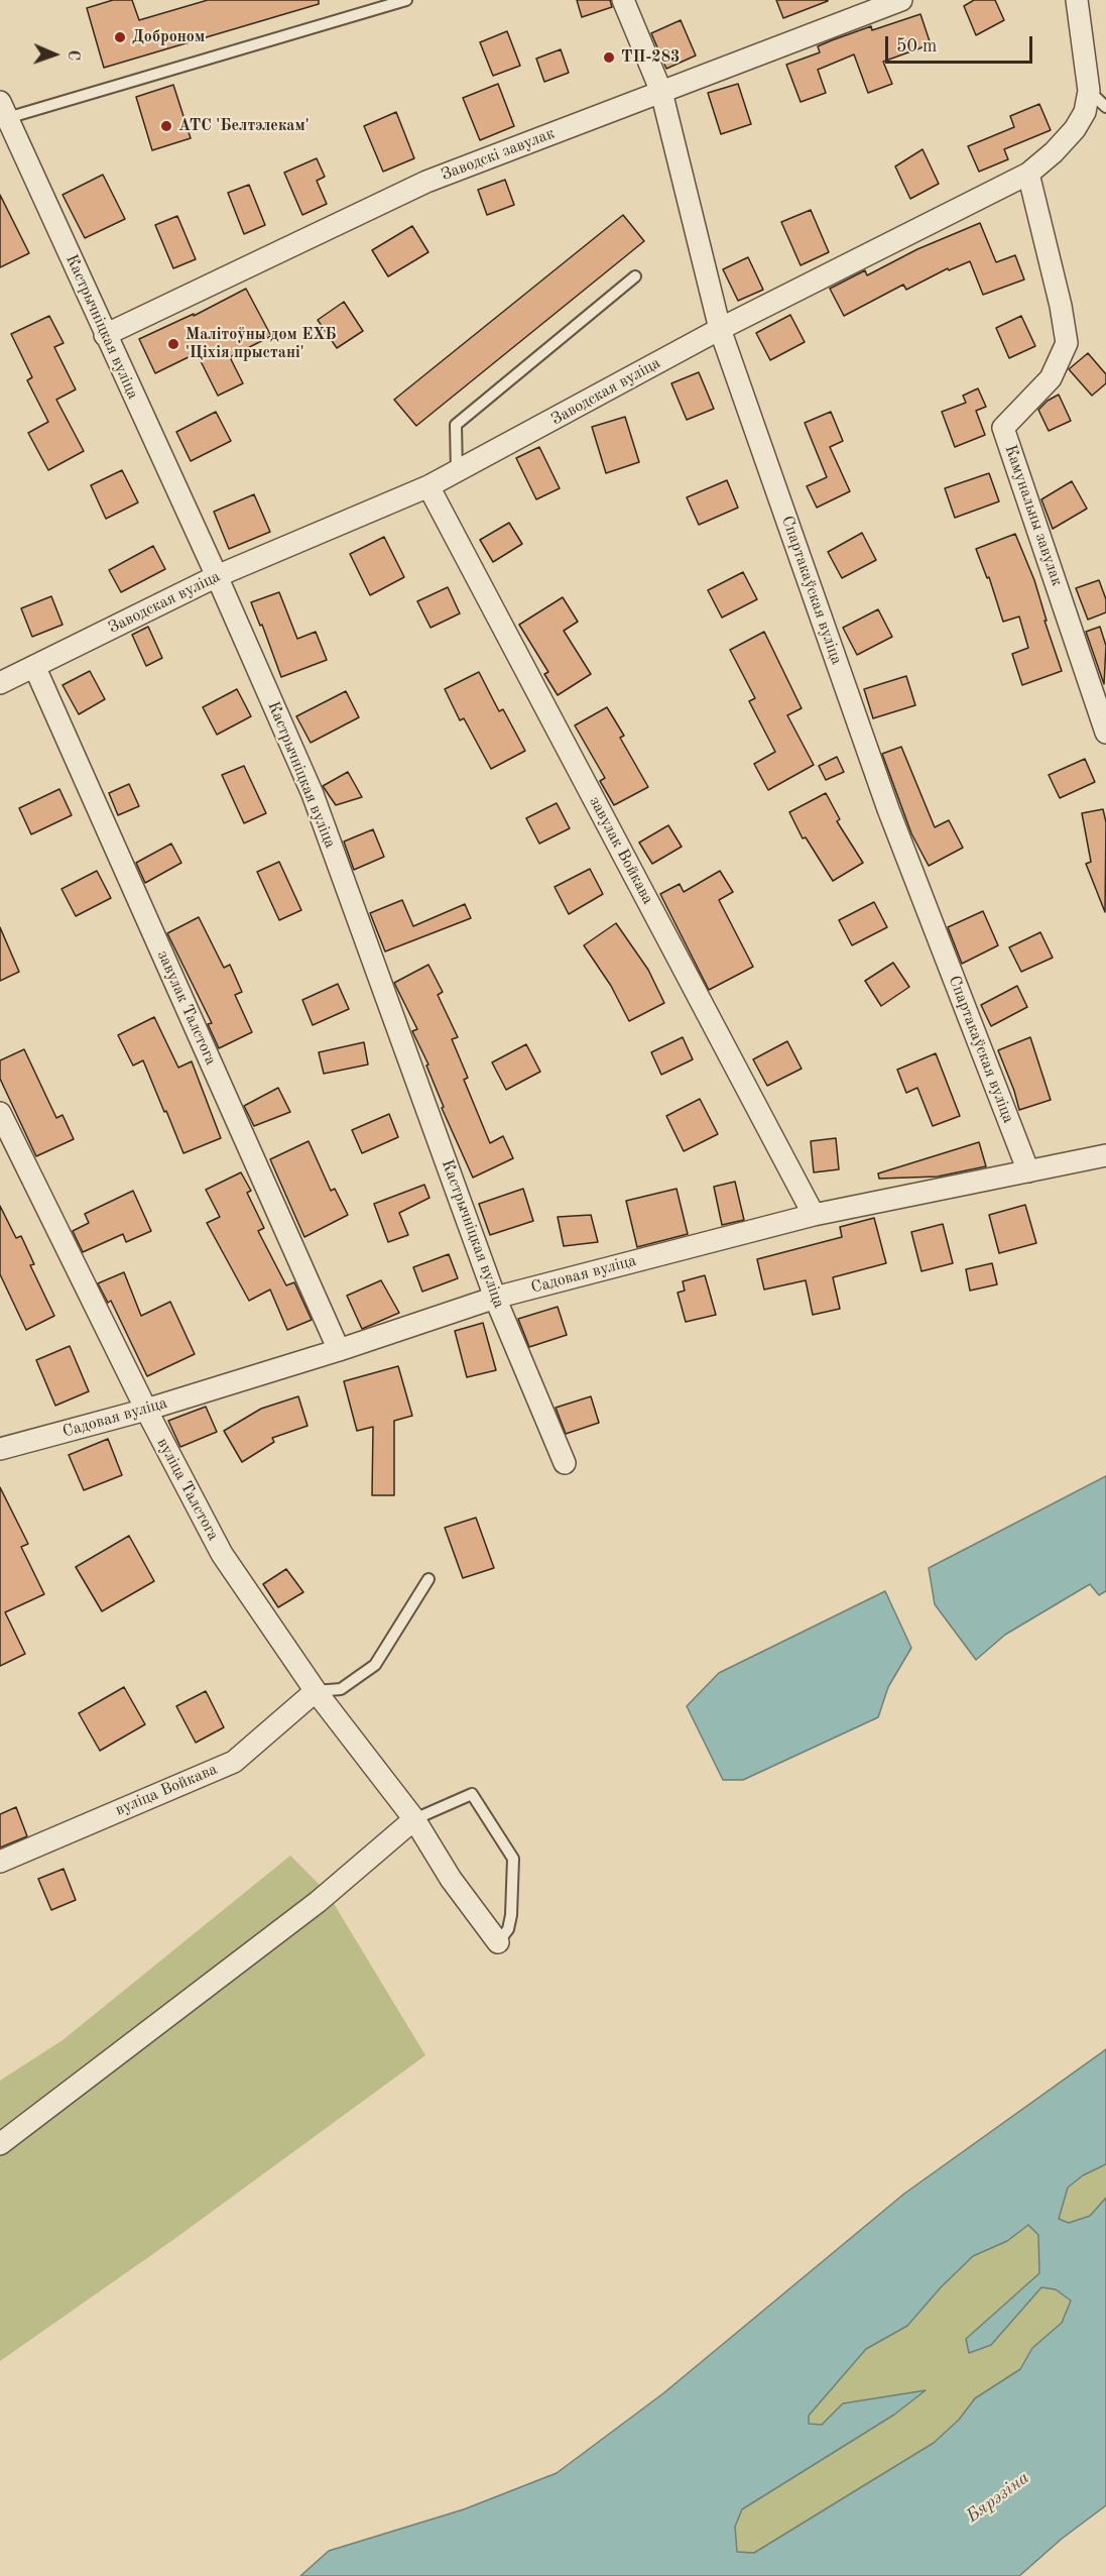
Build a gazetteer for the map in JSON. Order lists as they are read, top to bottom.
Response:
{
  "streets": {
    "street": [
      "Заводскі завулак",
      "Кастрычніцкая вуліца",
      "Заводская вуліца",
      "Камунальны завулак",
      "Спартакаўская вуліца",
      "завулак Войкава",
      "завулак Талстога",
      "Садовая вуліца",
      "вуліца Талстога",
      "вуліца Войкава"
    ]
  },
  "crossings": [
    ["Заводскі завулак", "Кастрычніцкая вуліца"],
    ["Заводскі завулак", "Спартакаўская вуліца"],
    ["Кастрычніцкая вуліца", "Заводская вуліца"],
    ["Кастрычніцкая вуліца", "Садовая вуліца"],
    ["Заводская вуліца", "Камунальны завулак"],
    ["Заводская вуліца", "Спартакаўская вуліца"],
    ["Заводская вуліца", "завулак Войкава"],
    ["Заводская вуліца", "завулак Талстога"],
    ["Спартакаўская вуліца", "Садовая вуліца"],
    ["завулак Войкава", "Садовая вуліца"],
    ["завулак Талстога", "Садовая вуліца"],
    ["Садовая вуліца", "вуліца Талстога"],
    ["вуліца Талстога", "вуліца Войкава"]
  ],
  "water": ["Бярэзіна"],
  "places": [
    "Доброном",
    "ТП-283",
    "АТС 'Белтэлекам'",
    "Малітоўны дом ЕХБ 'Ціхія прыстані'"
  ],
  "scale_bar": "50 m",
  "north": "right"
}
